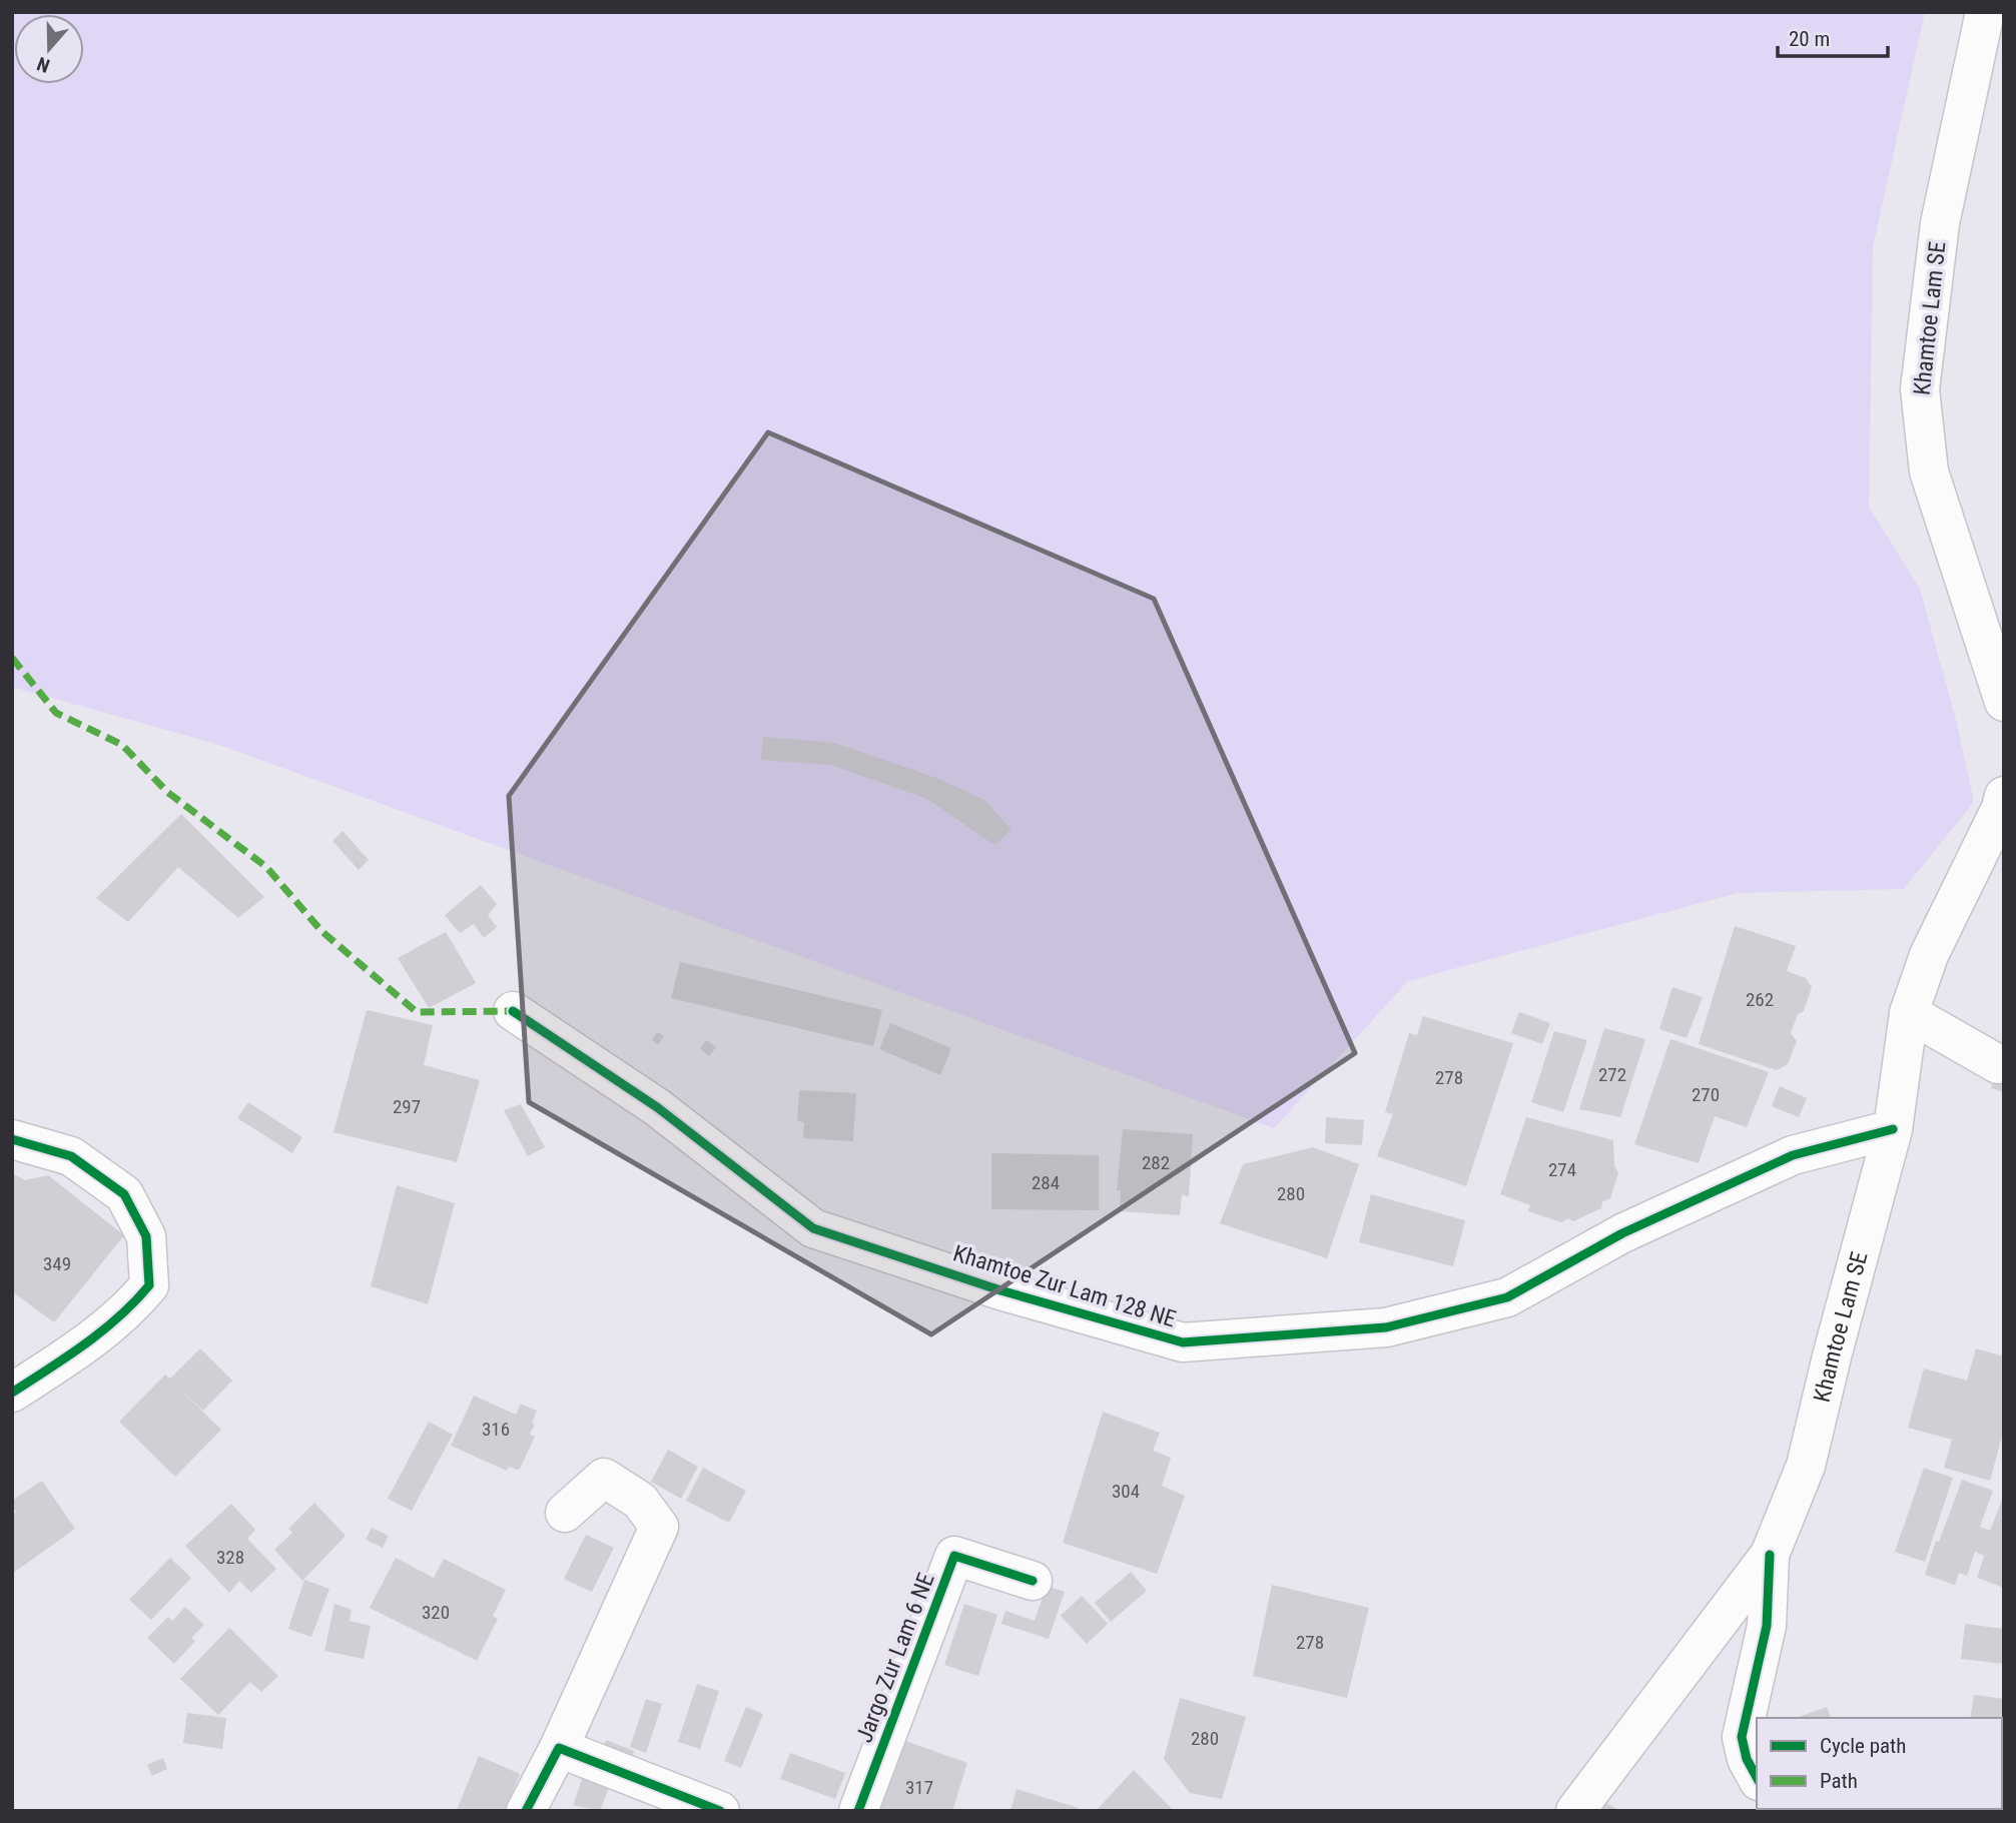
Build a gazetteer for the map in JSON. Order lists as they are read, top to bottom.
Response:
{
  "streets": {
    "street": ["Khamtoe Lam SE", "Khamtoe Zur Lam 128 NE", "Jargo Zur Lam 6 NE"]
  },
  "crossings": [
    ["Khamtoe Lam SE", "Khamtoe Zur Lam 128 NE"]
  ],
  "house_numbers": [
    "262",
    "272",
    "278",
    "270",
    "297",
    "282",
    "274",
    "284",
    "280",
    "349",
    "316",
    "304",
    "328",
    "320",
    "278",
    "280",
    "317"
  ],
  "legend": ["Cycle path", "Path"],
  "scale_bar": "20 m",
  "north": "bottom"
}
